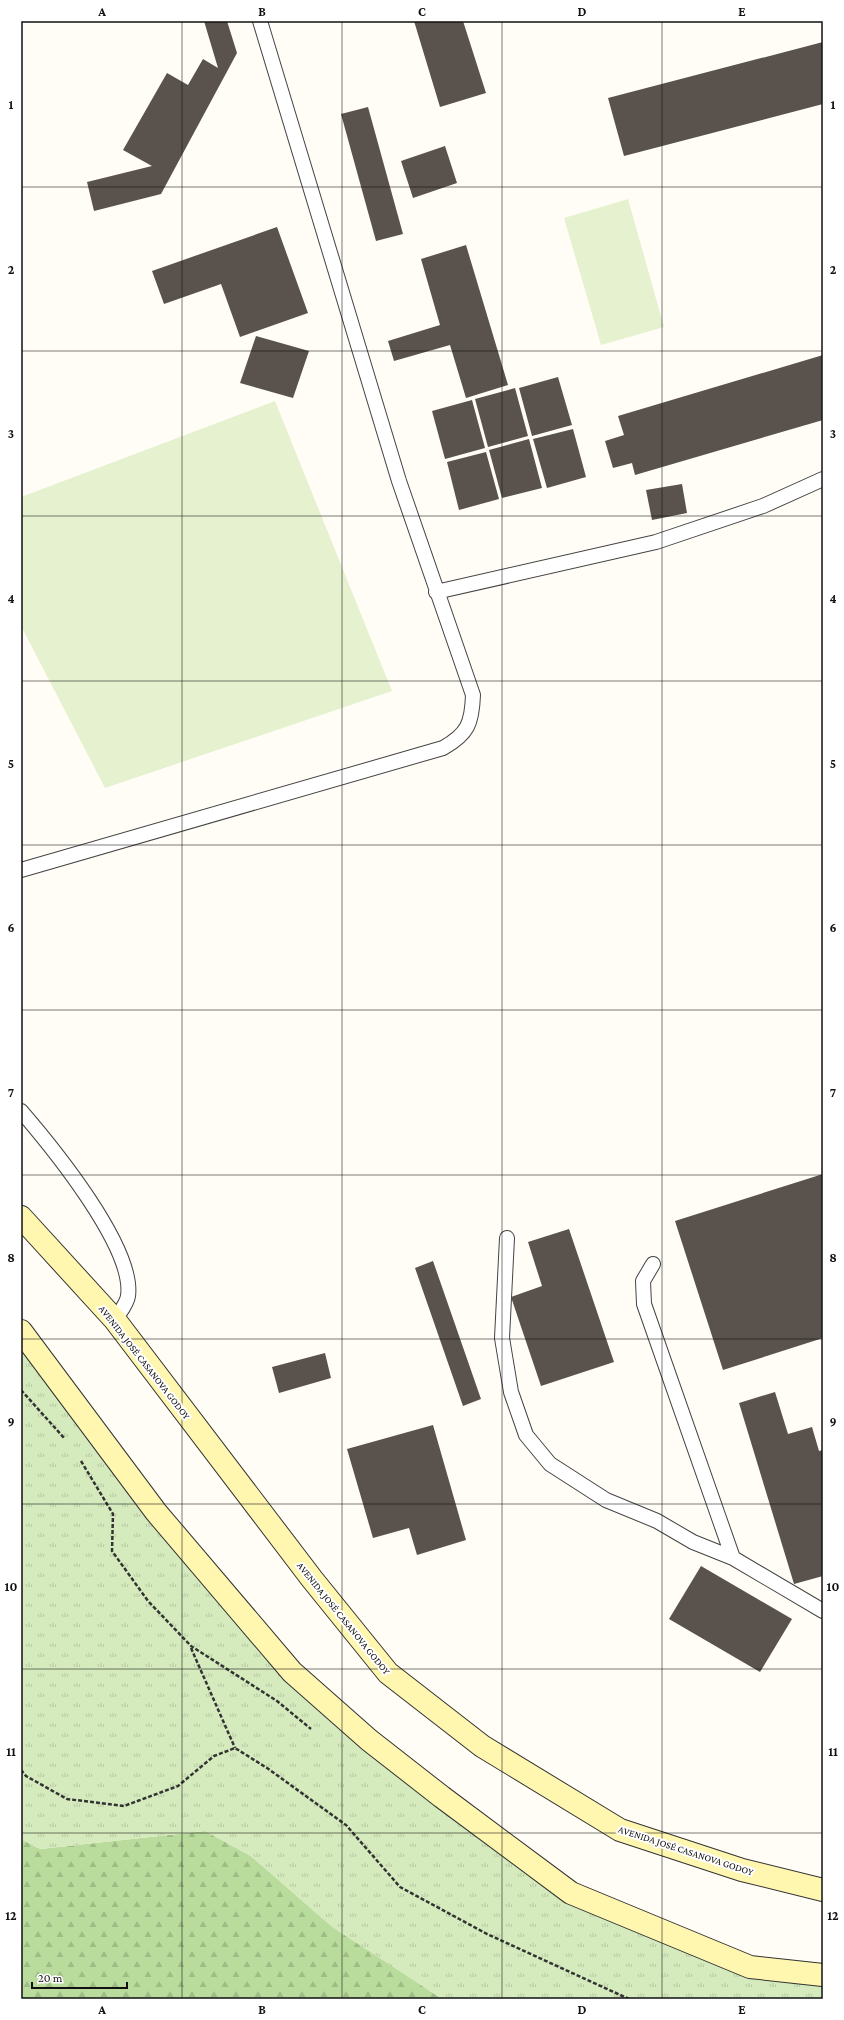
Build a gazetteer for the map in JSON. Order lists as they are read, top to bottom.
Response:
{
  "streets": {
    "street": ["AVENIDA JOSÉ CASANOVA GODOY"]
  },
  "scale_bar": "20 m",
  "grid": {
    "columns": [
      "A",
      "B",
      "C",
      "D",
      "E"
    ],
    "rows": [
      "1",
      "2",
      "3",
      "4",
      "5",
      "6",
      "7",
      "8",
      "9",
      "10",
      "11",
      "12"
    ]
  }
}
